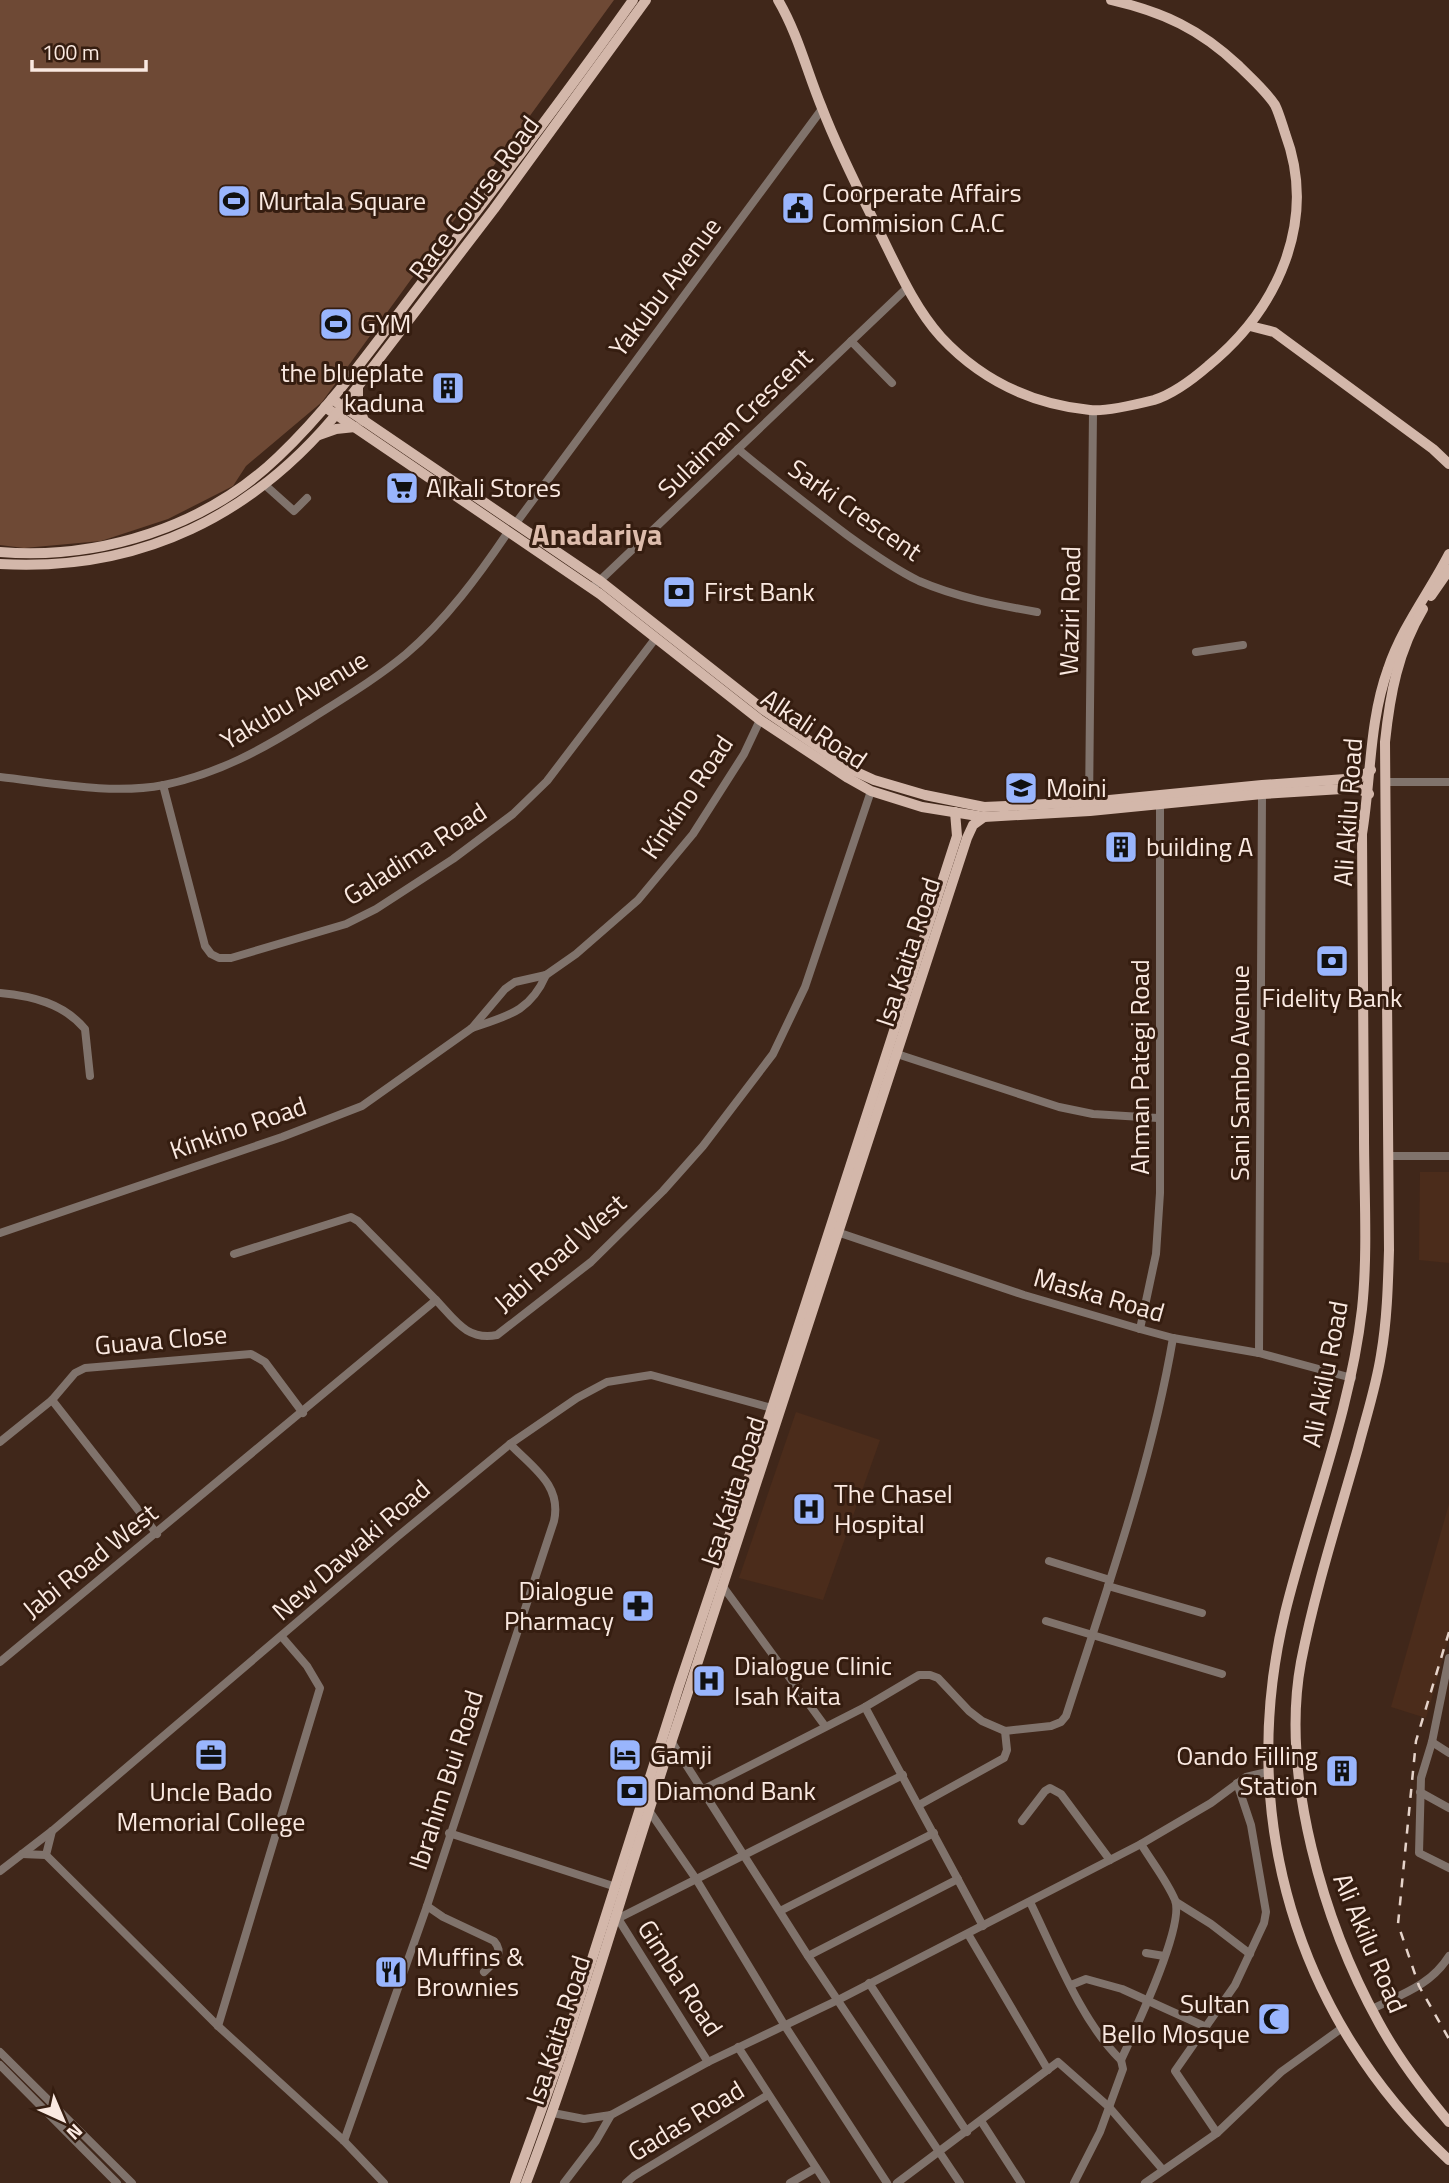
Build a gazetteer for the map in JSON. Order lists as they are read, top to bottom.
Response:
{
  "streets": {
    "main road": [
      "Race Course Road",
      "Alkali Road",
      "Ali Akilu Road",
      "Isa Kaita Road"
    ],
    "street": [
      "Yakubu Avenue",
      "Sulaiman Crescent",
      "Sarki Crescent",
      "Waziri Road",
      "Kinkino Road",
      "Galadima Road",
      "Ahman Pategi Road",
      "Sani Sambo Avenue",
      "Jabi Road West",
      "Maska Road",
      "Guava Close",
      "New Dawaki Road",
      "Ibrahim Bui Road",
      "Gimba Road",
      "Gadas Road"
    ]
  },
  "crossings": [
    ["Race Course Road", "Alkali Road"],
    ["Yakubu Avenue", "Alkali Road"],
    ["Yakubu Avenue", "Galadima Road"],
    ["Sulaiman Crescent", "Sarki Crescent"],
    ["Sulaiman Crescent", "Alkali Road"],
    ["Waziri Road", "Alkali Road"],
    ["Alkali Road", "Kinkino Road"],
    ["Alkali Road", "Ali Akilu Road"],
    ["Alkali Road", "Galadima Road"],
    ["Alkali Road", "Isa Kaita Road"],
    ["Alkali Road", "Ahman Pategi Road"],
    ["Alkali Road", "Sani Sambo Avenue"],
    ["Alkali Road", "Jabi Road West"],
    ["Ali Akilu Road", "Maska Road"],
    ["Isa Kaita Road", "Maska Road"],
    ["Isa Kaita Road", "New Dawaki Road"],
    ["Isa Kaita Road", "Gimba Road"],
    ["Ahman Pategi Road", "Maska Road"],
    ["Sani Sambo Avenue", "Maska Road"],
    ["Jabi Road West", "Guava Close"],
    ["New Dawaki Road", "Ibrahim Bui Road"]
  ],
  "districts": ["Anadariya"],
  "places": {
    "sports": ["Murtala Square", "GYM"],
    "public building": ["Coorperate Affairs Commision C.A.C"],
    "building": ["the blueplate kaduna", "building A", "Oando Filling Station"],
    "supermarket": ["Alkali Stores"],
    "bank": ["First Bank", "Fidelity Bank", "Diamond Bank"],
    "school or university": ["Moini"],
    "hospital": ["The Chasel Hospital", "Dialogue Clinic Isah Kaita"],
    "pharmacy": ["Dialogue Pharmacy"],
    "office": ["Uncle Bado Memorial College"],
    "hotel": ["Gamji"],
    "restaurant": ["Muffins & Brownies"],
    "mosque": ["Sultan Bello Mosque"]
  },
  "scale_bar": "100 m",
  "north": "bottom right"
}
